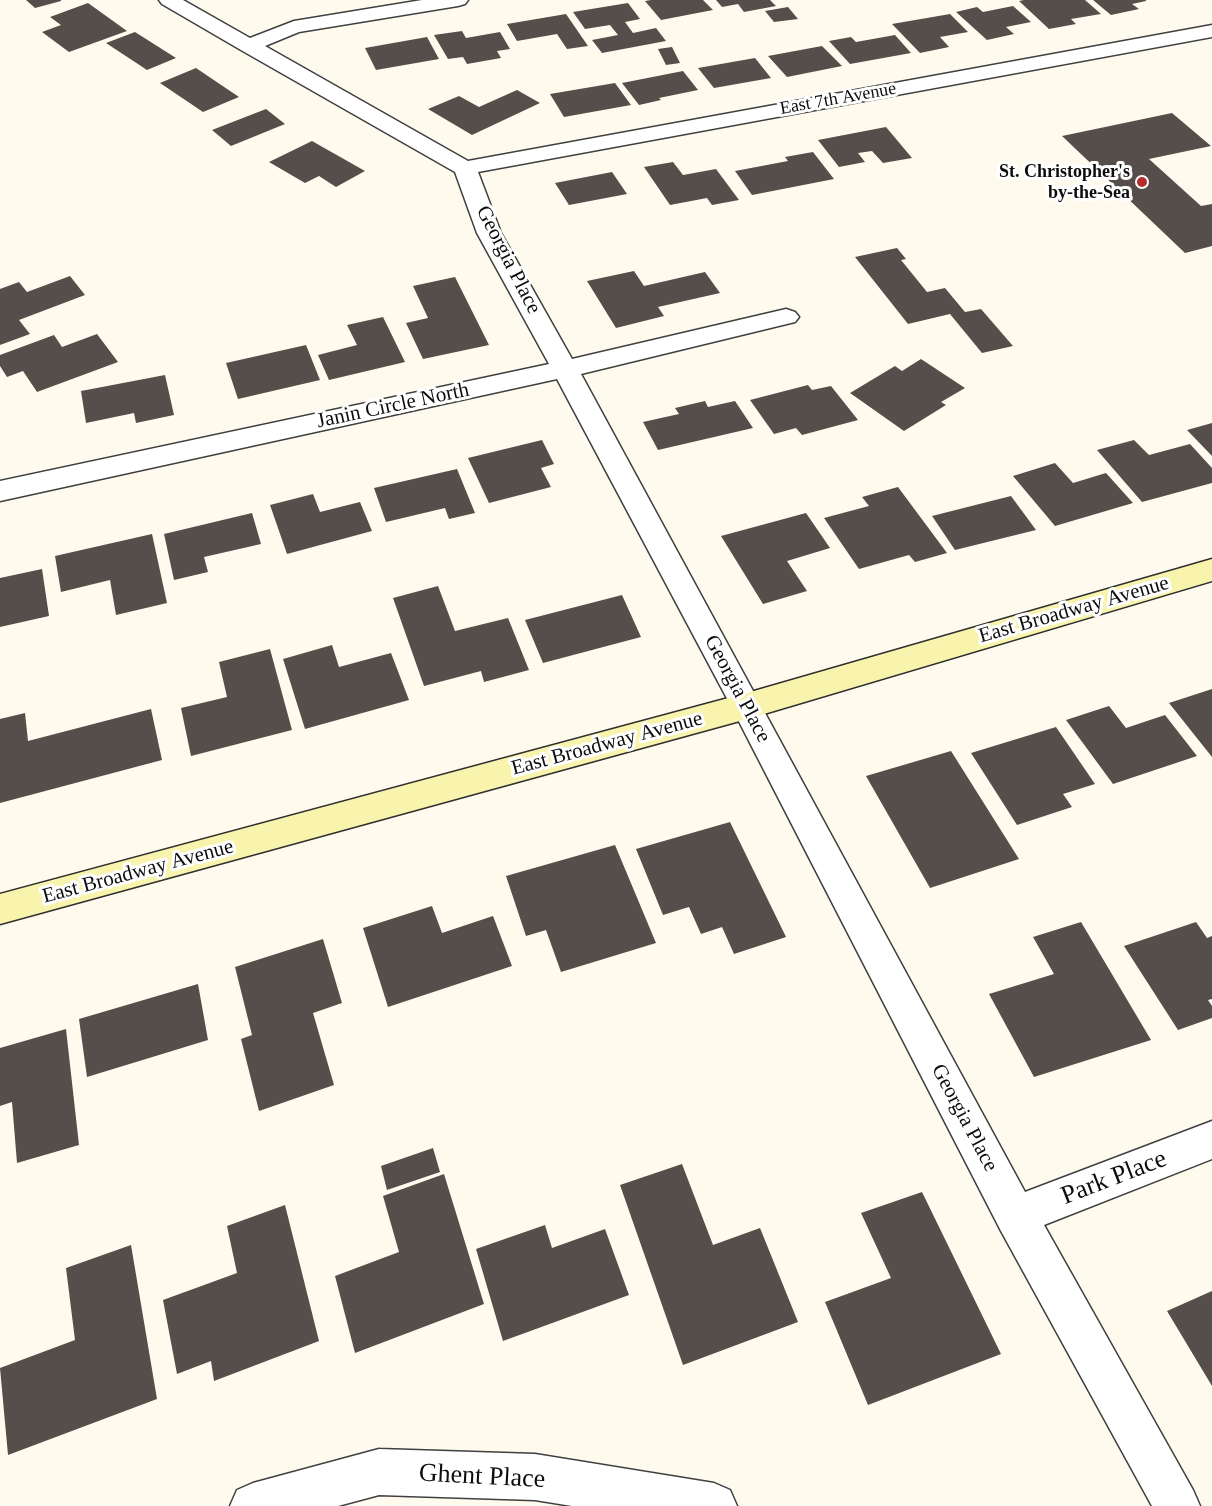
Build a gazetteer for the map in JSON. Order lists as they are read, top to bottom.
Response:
{
  "streets": {
    "street": [
      "East 7th Avenue",
      "Georgia Place",
      "Janin Circle North",
      "East Broadway Avenue",
      "Park Place",
      "Ghent Place"
    ]
  },
  "crossings": [
    ["East 7th Avenue", "Georgia Place"],
    ["Georgia Place", "Janin Circle North"],
    ["Georgia Place", "East Broadway Avenue"],
    ["Georgia Place", "Park Place"]
  ],
  "places": ["St. Christopher's by-the-Sea"]
}
